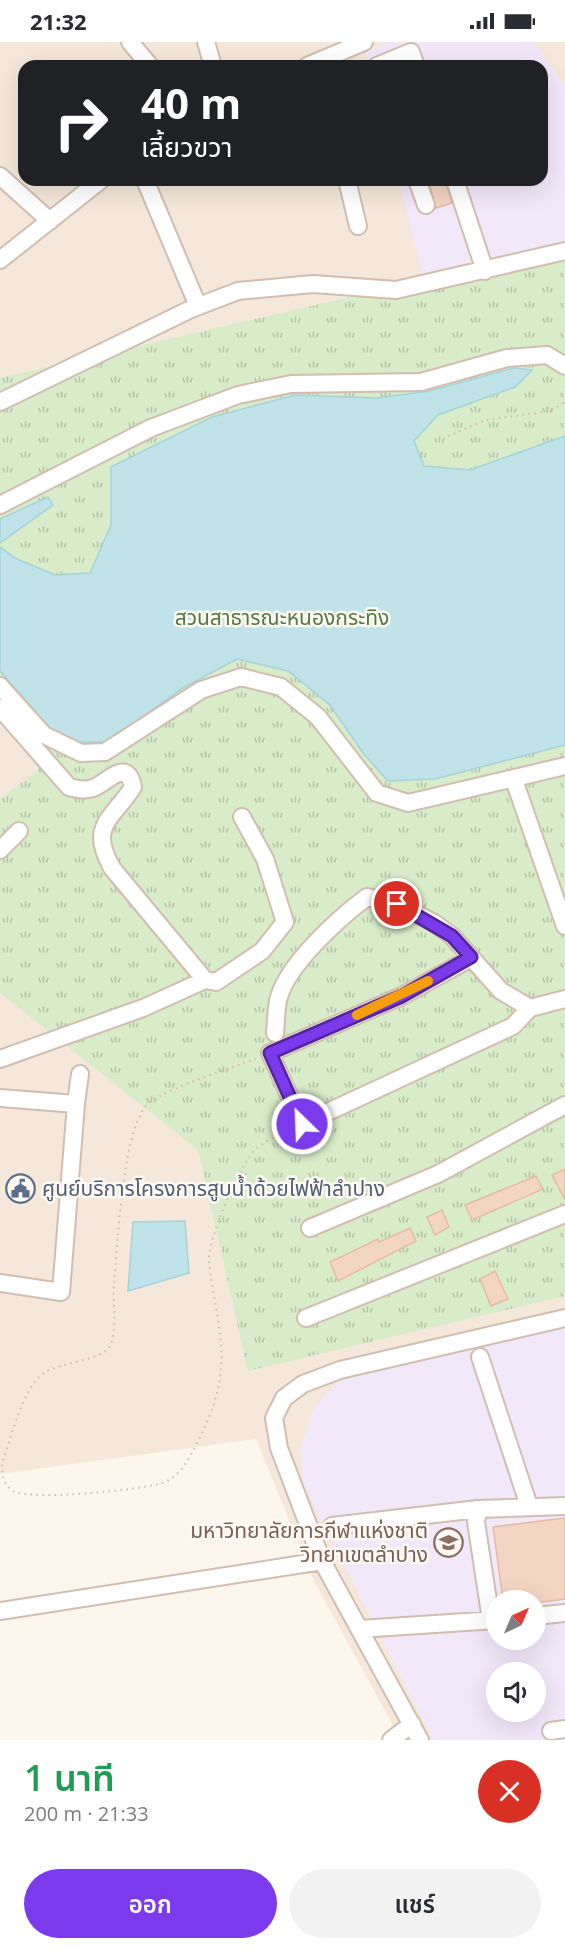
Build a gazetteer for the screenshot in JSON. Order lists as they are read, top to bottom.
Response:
{
  "parks": ["สวนสาธารณะหนองกระทิง"],
  "places": {
    "public building": ["ศูนย์บริการโครงการสูบน้ำด้วยไฟฟ้าลําปาง"],
    "school or university": ["มหาวิทยาลัยการกีฬาแห่งชาติ วิทยาเขตลำปาง"]
  },
  "north": "top right",
  "page": {
    "status": "21:32",
    "turn": ["40 m", "เลี้ยวขวา"],
    "heading": ["1 นาที", "200 m · 21:33"],
    "buttons": ["ออก", "แชร์"]
  }
}
